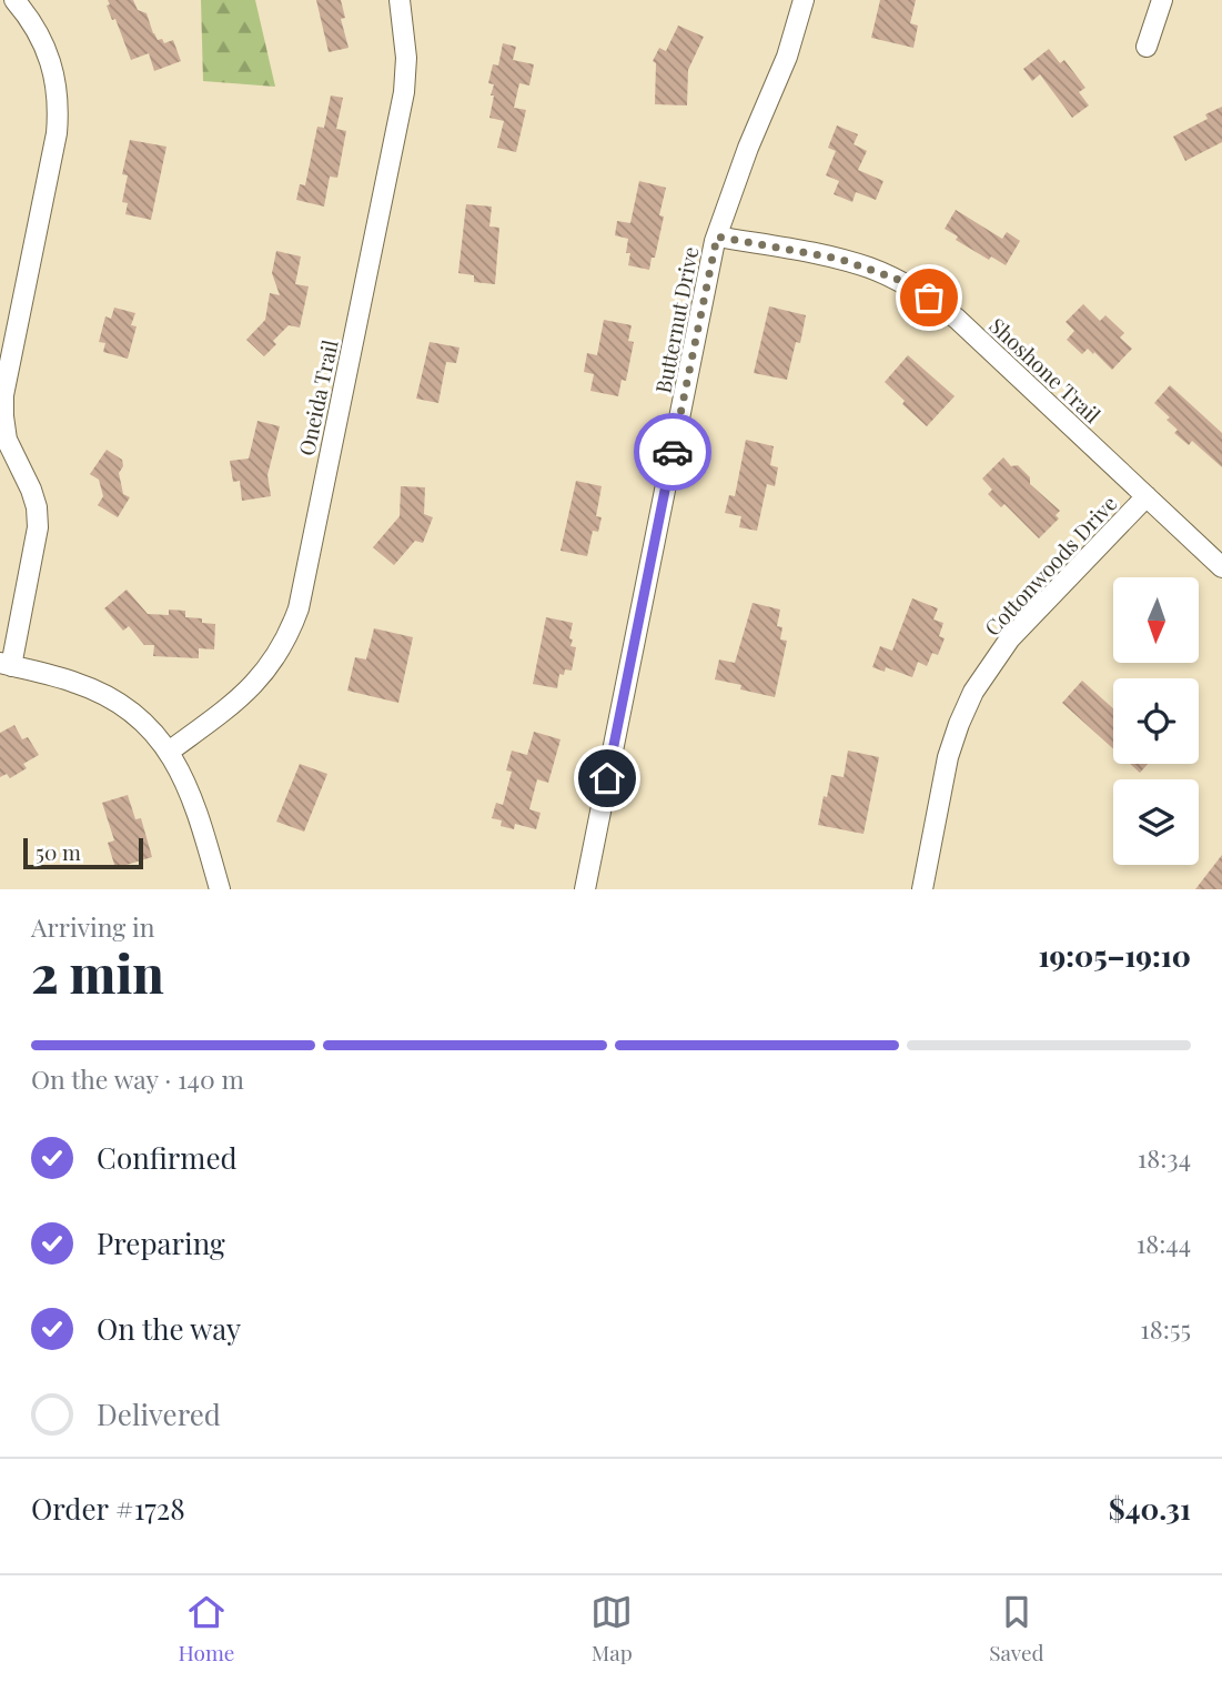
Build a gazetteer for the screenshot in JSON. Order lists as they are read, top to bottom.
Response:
{
  "streets": {
    "street": [
      "Butternut Drive",
      "Shoshone Trail",
      "Oneida Trail",
      "Cottonwoods Drive"
    ]
  },
  "crossings": [
    ["Butternut Drive", "Shoshone Trail"],
    ["Shoshone Trail", "Cottonwoods Drive"]
  ],
  "scale_bar": "50 m",
  "north": "bottom",
  "page": {
    "scale": "50 m",
    "heading": ["2 min", "Arriving in", "19:05–19:10"],
    "panel": ["Order #1728", "$40.31"],
    "bar": "On the way · 140 m",
    "list": [
      ["Confirmed", "18:34"],
      ["Preparing", "18:44"],
      ["On the way", "18:55"],
      "Delivered"
    ],
    "tabs": ["Home", "Map", "Saved"]
  }
}
